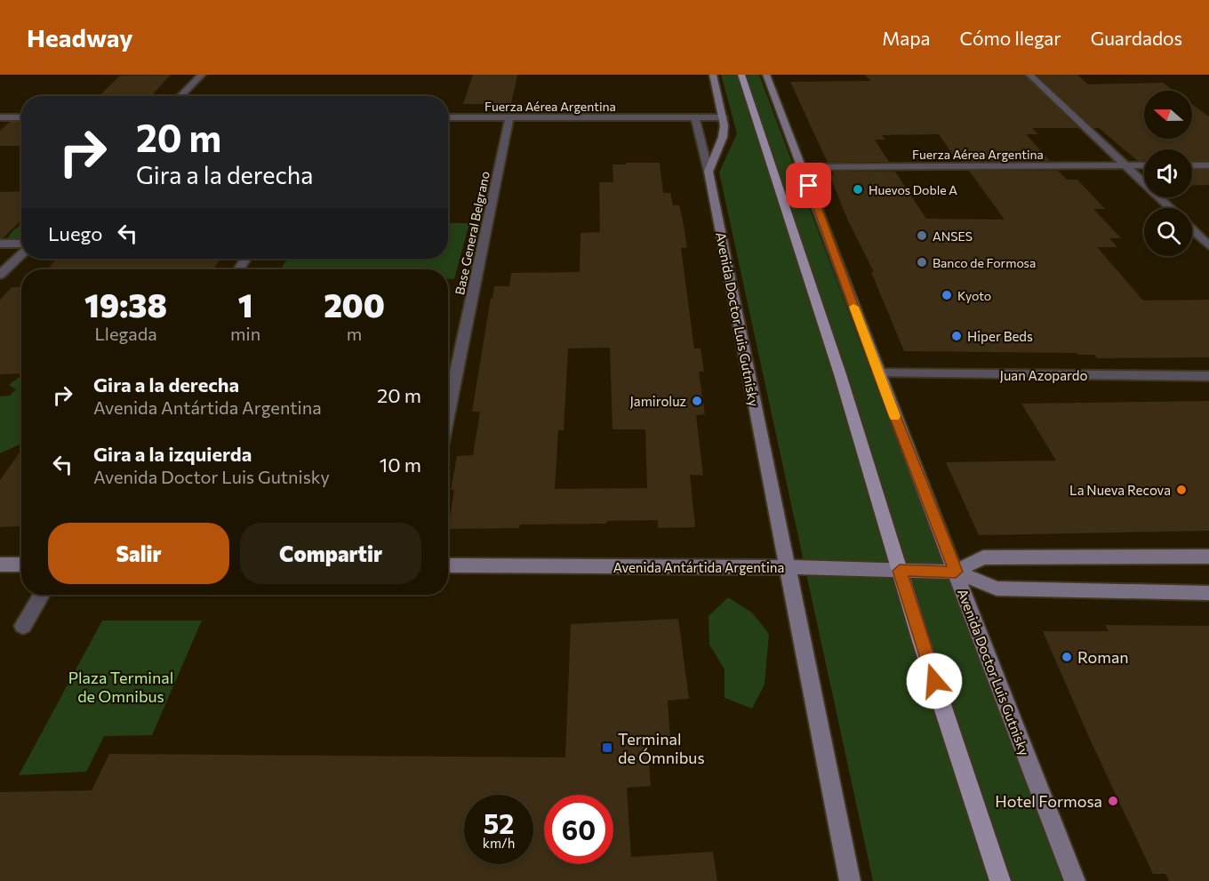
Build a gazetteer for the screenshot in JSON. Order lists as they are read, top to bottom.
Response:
{
  "streets": {
    "main road": ["Avenida Doctor Luis Gutnisky", "Avenida Antártida Argentina"],
    "street": ["Fuerza Aérea Argentina", "Base General Belgrano", "Juan Azopardo"]
  },
  "crossings": [
    ["Fuerza Aérea Argentina", "Base General Belgrano"],
    ["Fuerza Aérea Argentina", "Avenida Doctor Luis Gutnisky"],
    ["Avenida Doctor Luis Gutnisky", "Juan Azopardo"],
    ["Avenida Doctor Luis Gutnisky", "Avenida Antártida Argentina"]
  ],
  "parks": ["Plaza Terminal de Omnibus"],
  "places": {
    "other": [
      "Huevos Doble A",
      "ANSES",
      "Banco de Formosa",
      "Kyoto",
      "Hiper Beds",
      "Jamiroluz",
      "La Nueva Recova",
      "Roman",
      "Hotel Formosa"
    ],
    "transit": ["Terminal de Ómnibus"]
  },
  "north": "left",
  "page": {
    "header": "Headway",
    "nav": ["Mapa", "Cómo llegar", "Guardados"],
    "turn": ["20 m", "Gira a la derecha"],
    "then": "Luego",
    "eta": [
      "19:38",
      "Llegada",
      "1",
      "min",
      "200",
      "m"
    ],
    "list": [
      {
        "name": "Gira a la derecha",
        "note": "Avenida Antártida Argentina",
        "value": "20 m"
      },
      {
        "name": "Gira a la izquierda",
        "note": "Avenida Doctor Luis Gutnisky",
        "value": "10 m"
      }
    ],
    "buttons": ["Salir", "Compartir"],
    "speed": "52 km/h",
    "limit": "60"
  }
}
